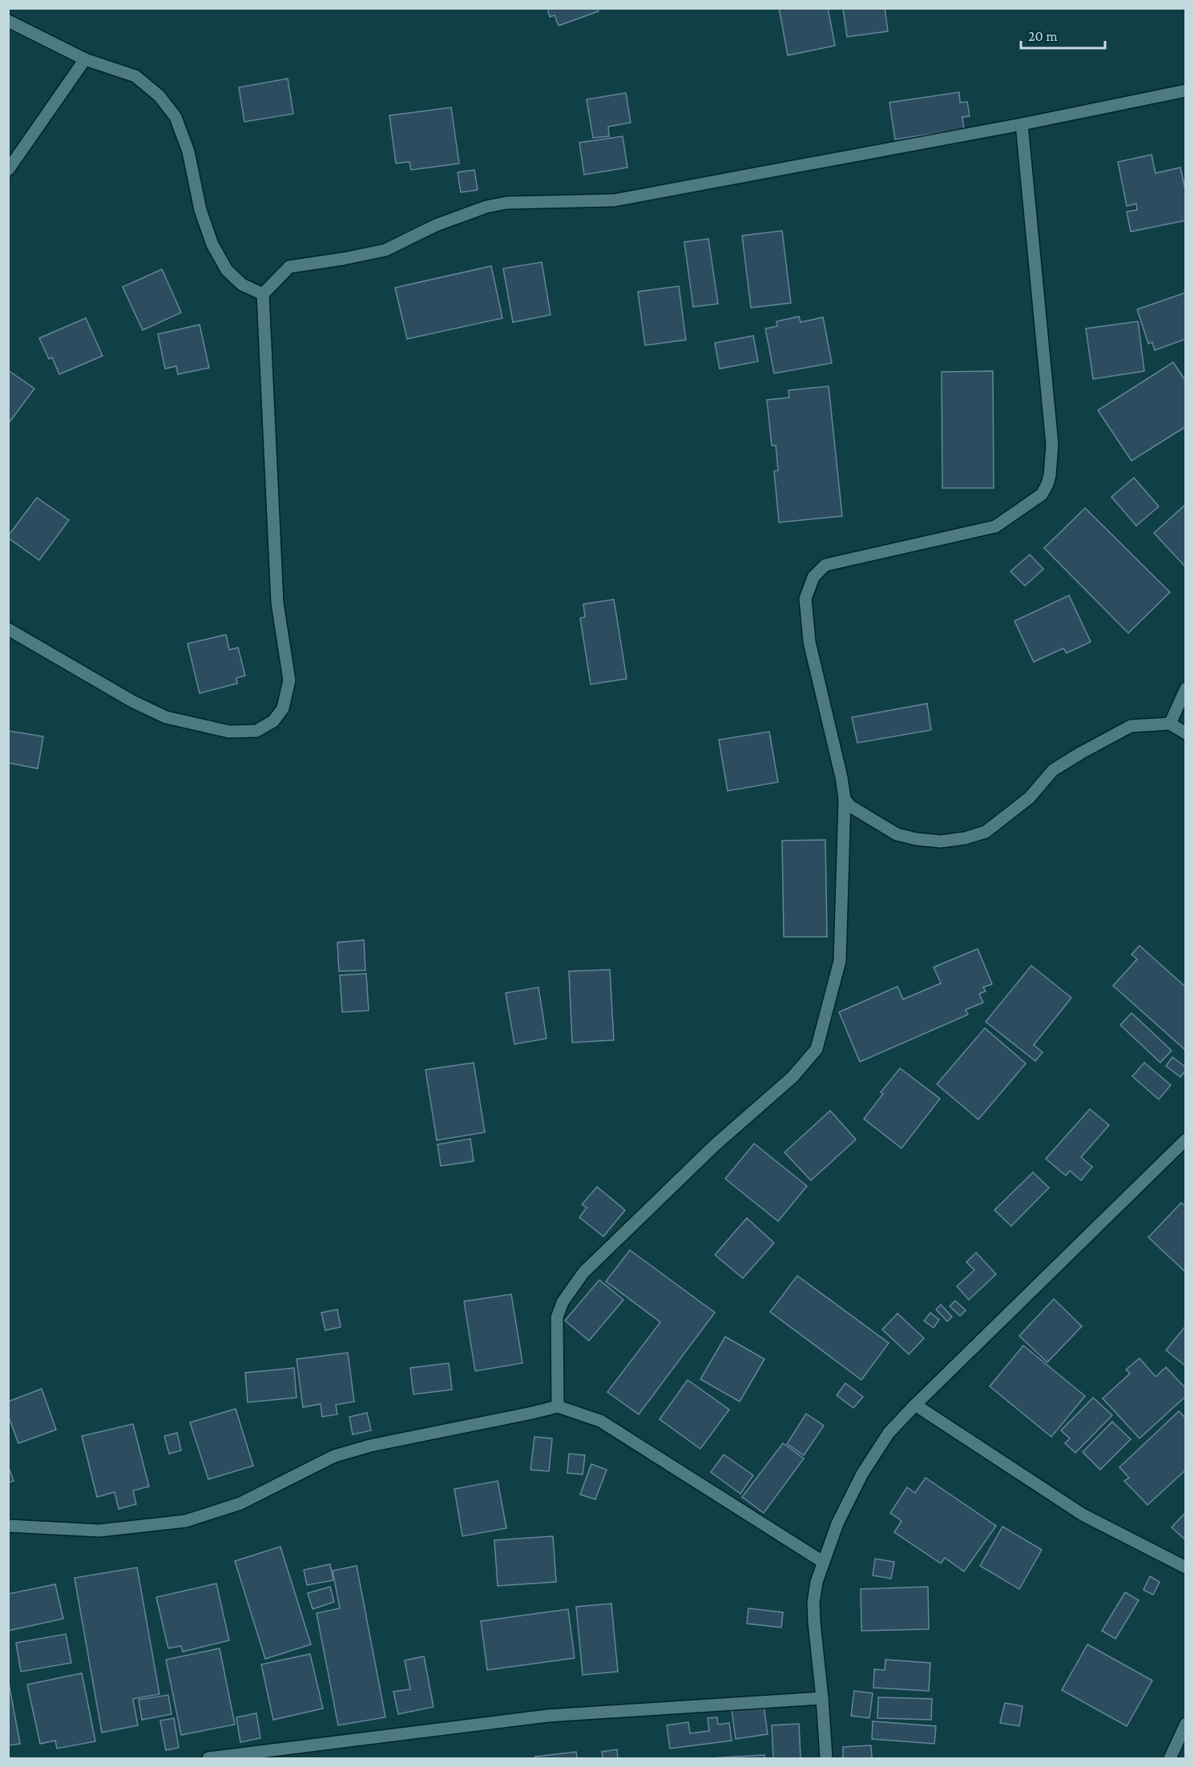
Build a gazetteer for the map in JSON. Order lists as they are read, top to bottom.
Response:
{
  "scale_bar": "20 m"
}
